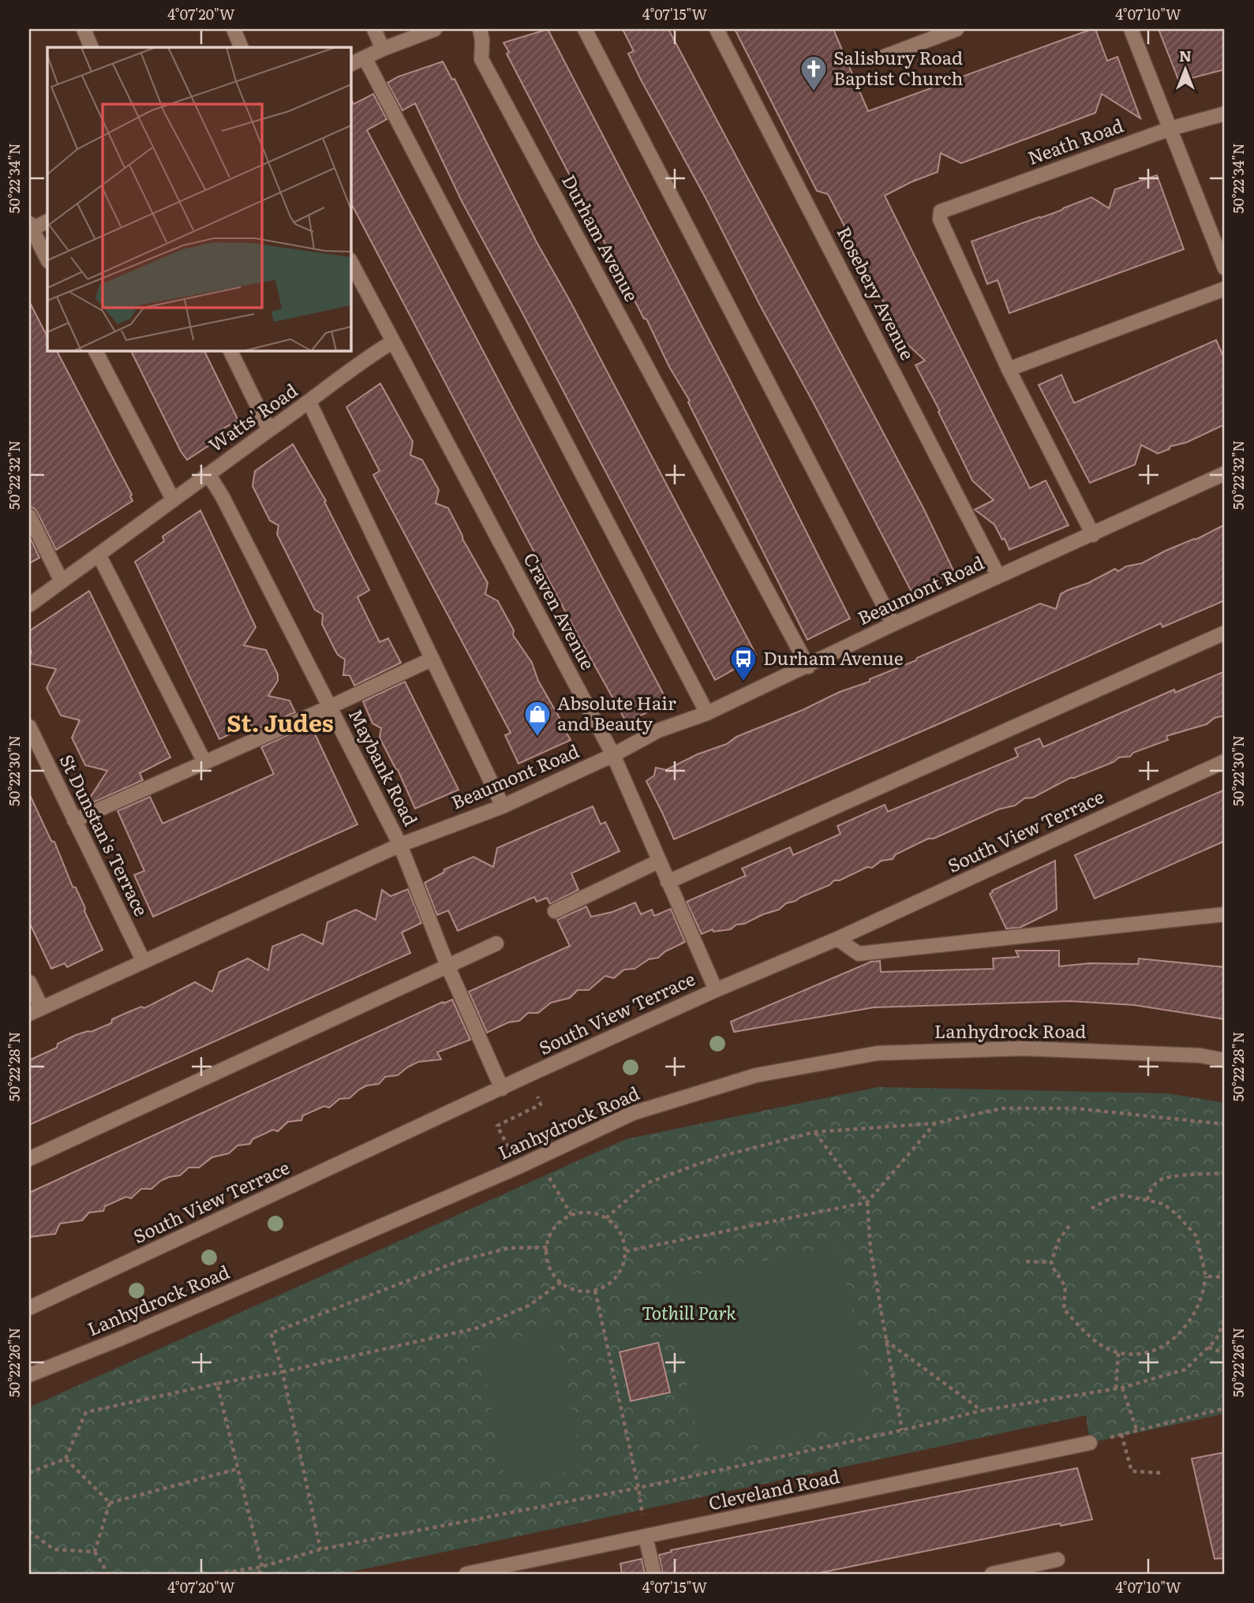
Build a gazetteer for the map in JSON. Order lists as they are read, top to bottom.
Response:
{
  "streets": {
    "street": [
      "Neath Road",
      "Durham Avenue",
      "Rosebery Avenue",
      "Watts' Road",
      "Beaumont Road",
      "Craven Avenue",
      "Maybank Road",
      "South View Terrace",
      "St Dunstan's Terrace",
      "Lanhydrock Road",
      "Cleveland Road"
    ]
  },
  "crossings": [
    ["Durham Avenue", "Beaumont Road"],
    ["Rosebery Avenue", "Beaumont Road"],
    ["Watts' Road", "Craven Avenue"],
    ["Watts' Road", "Maybank Road"],
    ["Beaumont Road", "Craven Avenue"],
    ["Beaumont Road", "Maybank Road"],
    ["Beaumont Road", "St Dunstan's Terrace"],
    ["Craven Avenue", "South View Terrace"],
    ["Maybank Road", "South View Terrace"]
  ],
  "districts": ["St. Judes"],
  "parks": ["Tothill Park"],
  "places": {
    "church": ["Salisbury Road Baptist Church"],
    "bus stop": ["Durham Avenue"],
    "shop": ["Absolute Hair and Beauty"]
  },
  "north": "top",
  "coordinates": [
    "4°07'20\"W",
    "4°07'15\"W",
    "4°07'10\"W",
    "50°22'34\"N",
    "50°22'32\"N",
    "50°22'30\"N",
    "50°22'28\"N",
    "50°22'26\"N"
  ]
}
